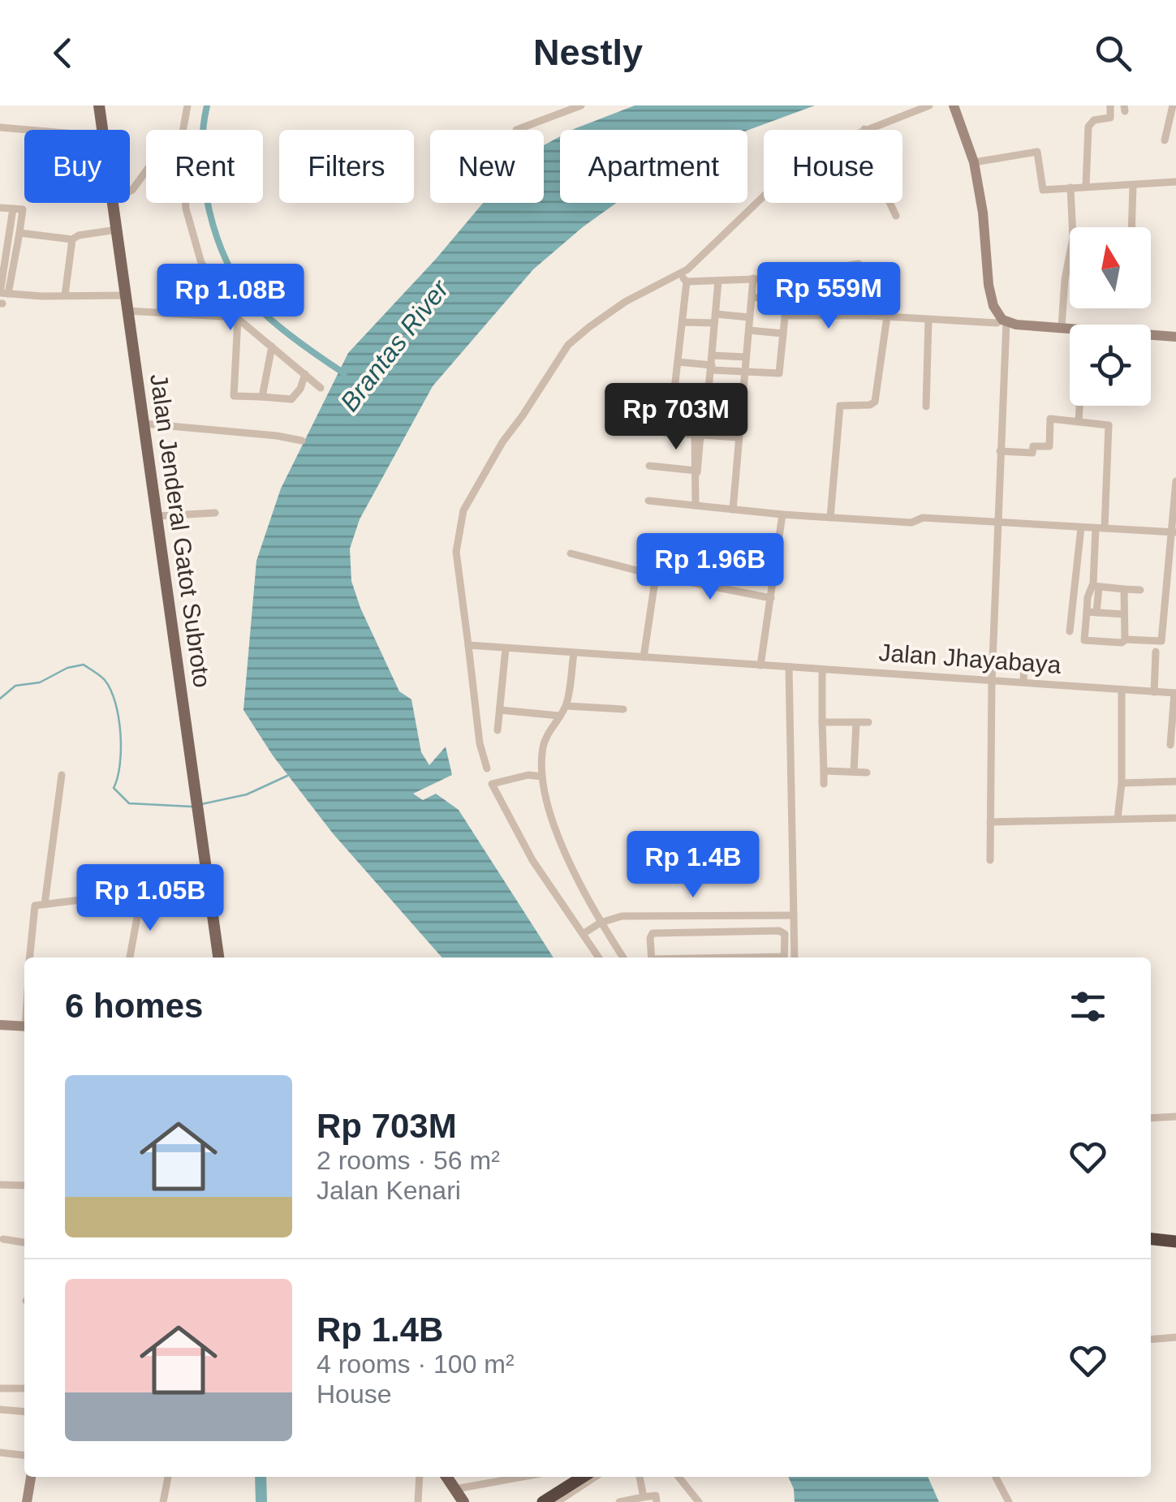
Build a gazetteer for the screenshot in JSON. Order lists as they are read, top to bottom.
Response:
{
  "streets": {
    "main road": ["Jalan Jenderal Gatot Subroto"],
    "street": ["Jalan Jhayabaya"]
  },
  "water": ["Brantas River"],
  "north": "top",
  "page": {
    "header": "Nestly",
    "chip": [
      "Buy",
      "Rent",
      "Filters",
      "New",
      "Apartment",
      "House"
    ],
    "price": [
      "Rp 559M",
      "Rp 1.08B",
      "Rp 703M",
      "Rp 1.96B",
      "Rp 1.4B",
      "Rp 1.05B"
    ],
    "heading": "6 homes",
    "list": [
      {
        "name": "Rp 703M",
        "note": "2 rooms · 56 m² · Jalan Kenari"
      },
      {
        "name": "Rp 1.4B",
        "note": "4 rooms · 100 m² · House"
      }
    ]
  }
}
